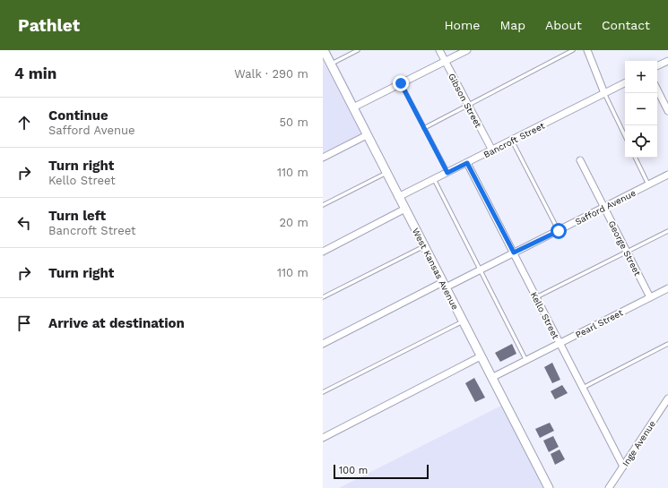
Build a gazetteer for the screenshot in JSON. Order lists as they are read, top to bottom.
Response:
{
  "streets": {
    "street": [
      "Gibson Street",
      "Bancroft Street",
      "Safford Avenue",
      "George Street",
      "West Kansas Avenue",
      "Kello Street",
      "Pearl Street",
      "Inge Avenue"
    ]
  },
  "crossings": [
    ["Gibson Street", "Bancroft Street"],
    ["Bancroft Street", "West Kansas Avenue"],
    ["Bancroft Street", "Kello Street"],
    ["Safford Avenue", "George Street"],
    ["Safford Avenue", "West Kansas Avenue"],
    ["Safford Avenue", "Kello Street"],
    ["George Street", "Pearl Street"],
    ["West Kansas Avenue", "Pearl Street"],
    ["Kello Street", "Pearl Street"],
    ["Kello Street", "Inge Avenue"]
  ],
  "scale_bar": "100 m",
  "page": {
    "header": "Pathlet",
    "nav": [
      "Home",
      "Map",
      "About",
      "Contact"
    ],
    "heading": ["4 min", "Walk · 290 m"],
    "map_buttons": ["+", "−"],
    "list": [
      ["Continue", "Safford Avenue", "50 m"],
      ["Turn right", "Kello Street", "110 m"],
      ["Turn left", "Bancroft Street", "20 m"],
      ["Turn right", "110 m"],
      "Arrive at destination"
    ],
    "scale": "100 m"
  }
}
